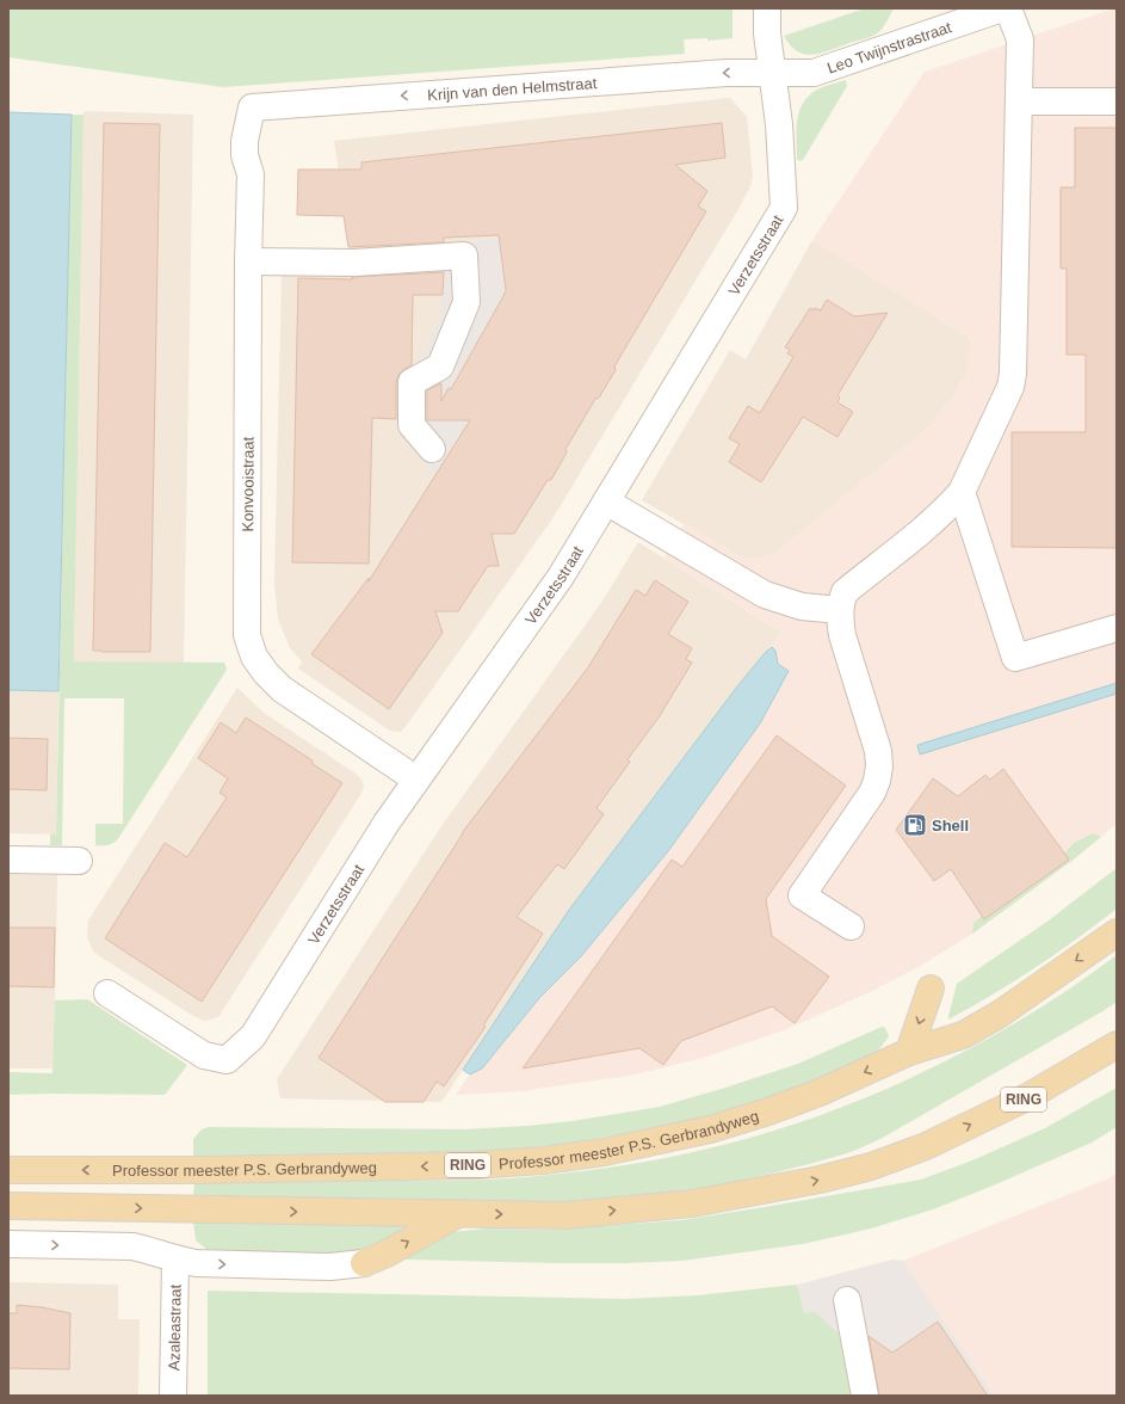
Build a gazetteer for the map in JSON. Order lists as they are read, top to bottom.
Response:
{
  "streets": {
    "main road": ["RING", "Professor meester P.S. Gerbrandyweg"],
    "street": [
      "Leo Twijnstrastraat",
      "Krijn van den Helmstraat",
      "Verzetsstraat",
      "Konvooistraat",
      "Azaleastraat"
    ]
  },
  "crossings": [
    ["Leo Twijnstrastraat", "Krijn van den Helmstraat"],
    ["Leo Twijnstrastraat", "Verzetsstraat"],
    ["Krijn van den Helmstraat", "Verzetsstraat"],
    ["Krijn van den Helmstraat", "Konvooistraat"],
    ["Verzetsstraat", "Konvooistraat"]
  ],
  "one_way": ["Krijn van den Helmstraat"],
  "places": {
    "fuel station": ["Shell"]
  }
}
